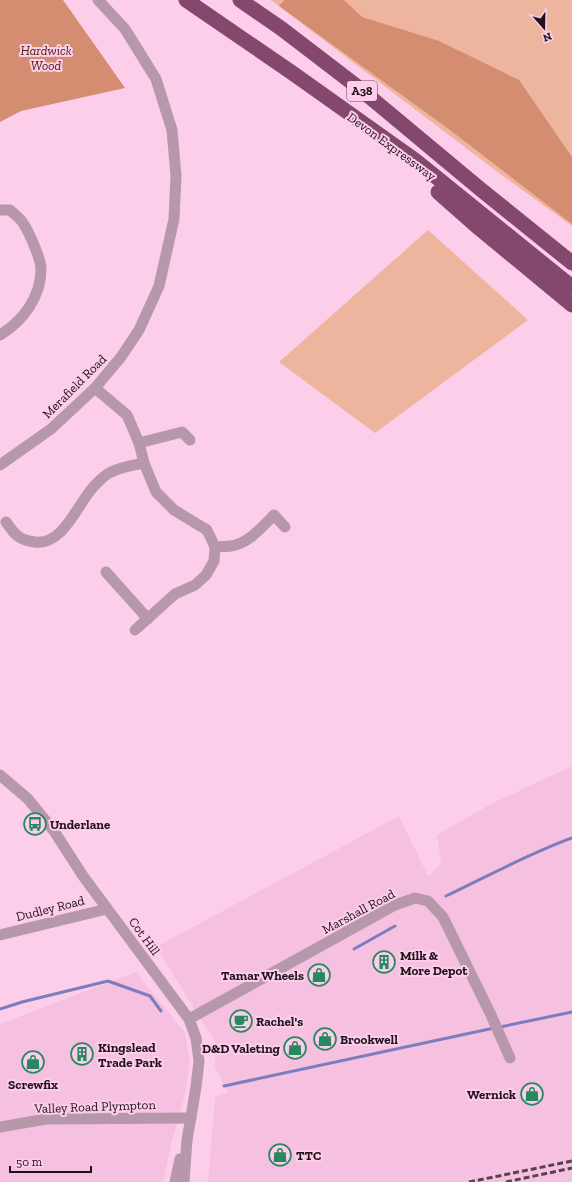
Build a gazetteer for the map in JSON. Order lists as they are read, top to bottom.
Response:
{
  "streets": {
    "highway": ["A38", "Devon Expressway"],
    "street": [
      "Merafield Road",
      "Dudley Road",
      "Marshall Road",
      "Cot Hill",
      "Valley Road Plympton"
    ]
  },
  "crossings": [
    ["A38", "Devon Expressway"],
    ["Dudley Road", "Cot Hill"],
    ["Marshall Road", "Cot Hill"],
    ["Cot Hill", "Valley Road Plympton"]
  ],
  "parks": ["Hardwick Wood"],
  "places": {
    "bus stop": ["Underlane"],
    "building": ["Milk & More Depot", "Kingslead Trade Park"],
    "shop": [
      "Tamar Wheels",
      "Brookwell",
      "D&D Valeting",
      "Screwfix",
      "Wernick",
      "TTC"
    ],
    "cafe": ["Rachel's"]
  },
  "scale_bar": "50 m",
  "north": "bottom"
}
